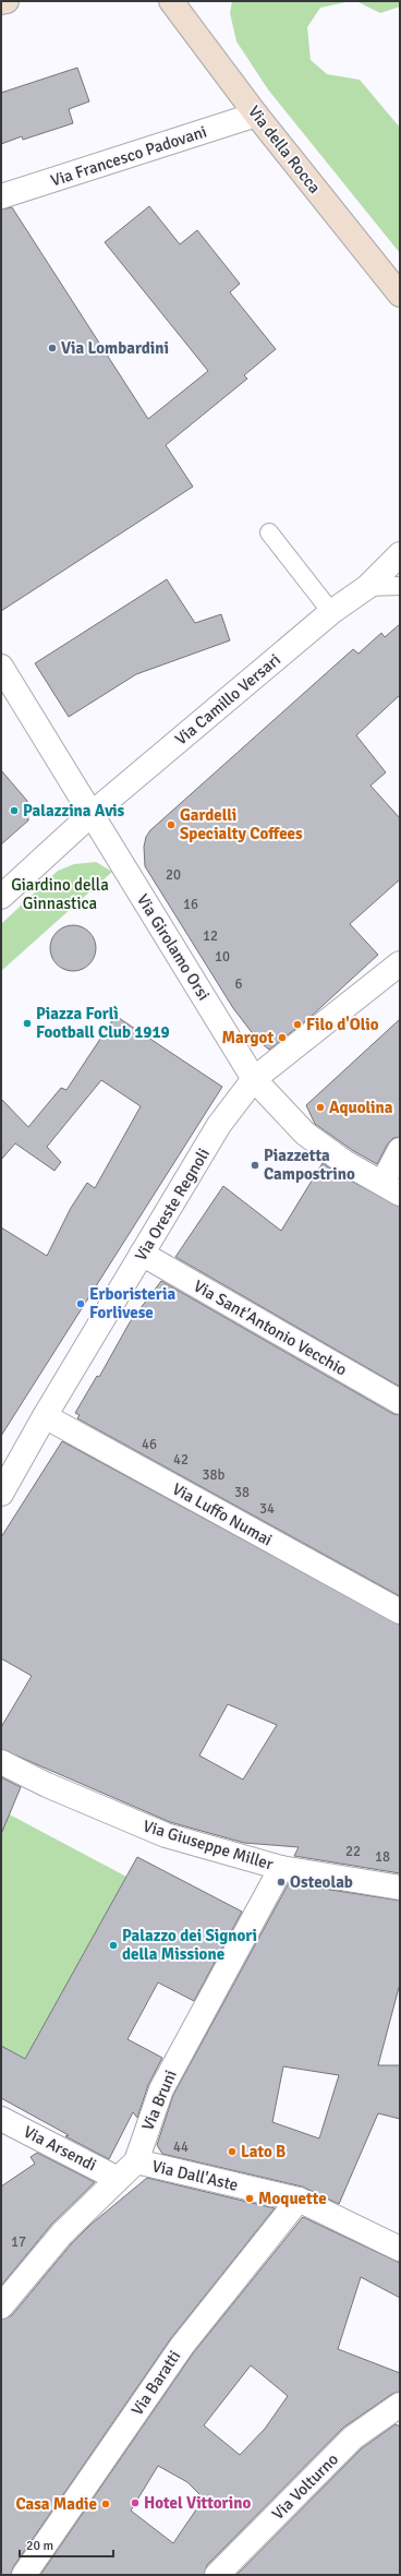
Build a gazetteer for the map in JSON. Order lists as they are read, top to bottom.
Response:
{
  "streets": {
    "main road": ["Via della Rocca"],
    "street": [
      "Via Francesco Padovani",
      "Via Camillo Versari",
      "Via Girolamo Orsi",
      "Via Oreste Regnoli",
      "Via Sant'Antonio Vecchio",
      "Via Luffo Numai",
      "Via Giuseppe Miller",
      "Via Bruni",
      "Via Arsendi",
      "Via Dall'Aste",
      "Via Baratti",
      "Via Volturno"
    ]
  },
  "crossings": [
    ["Via della Rocca", "Via Francesco Padovani"],
    ["Via Camillo Versari", "Via Girolamo Orsi"],
    ["Via Girolamo Orsi", "Via Oreste Regnoli"],
    ["Via Oreste Regnoli", "Via Sant'Antonio Vecchio"],
    ["Via Oreste Regnoli", "Via Luffo Numai"],
    ["Via Giuseppe Miller", "Via Bruni"],
    ["Via Bruni", "Via Arsendi"],
    ["Via Bruni", "Via Dall'Aste"],
    ["Via Dall'Aste", "Via Baratti"]
  ],
  "parks": ["Giardino della Ginnastica"],
  "places": [
    "Via Lombardini",
    "Palazzina Avis",
    "Gardelli Specialty Coffees",
    "Piazza Forlì Football Club 1919",
    "Filo d'Olio",
    "Margot",
    "Aquolina",
    "Piazzetta Campostrino",
    "Erboristeria Forlivese",
    "Osteolab",
    "Palazzo dei Signori della Missione",
    "Lato B",
    "Moquette",
    "Hotel Vittorino",
    "Casa Madie"
  ],
  "house_numbers": [
    "20",
    "16",
    "12",
    "10",
    "6",
    "46",
    "42",
    "38b",
    "38",
    "34",
    "22",
    "18",
    "44",
    "17"
  ],
  "scale_bar": "20 m"
}
